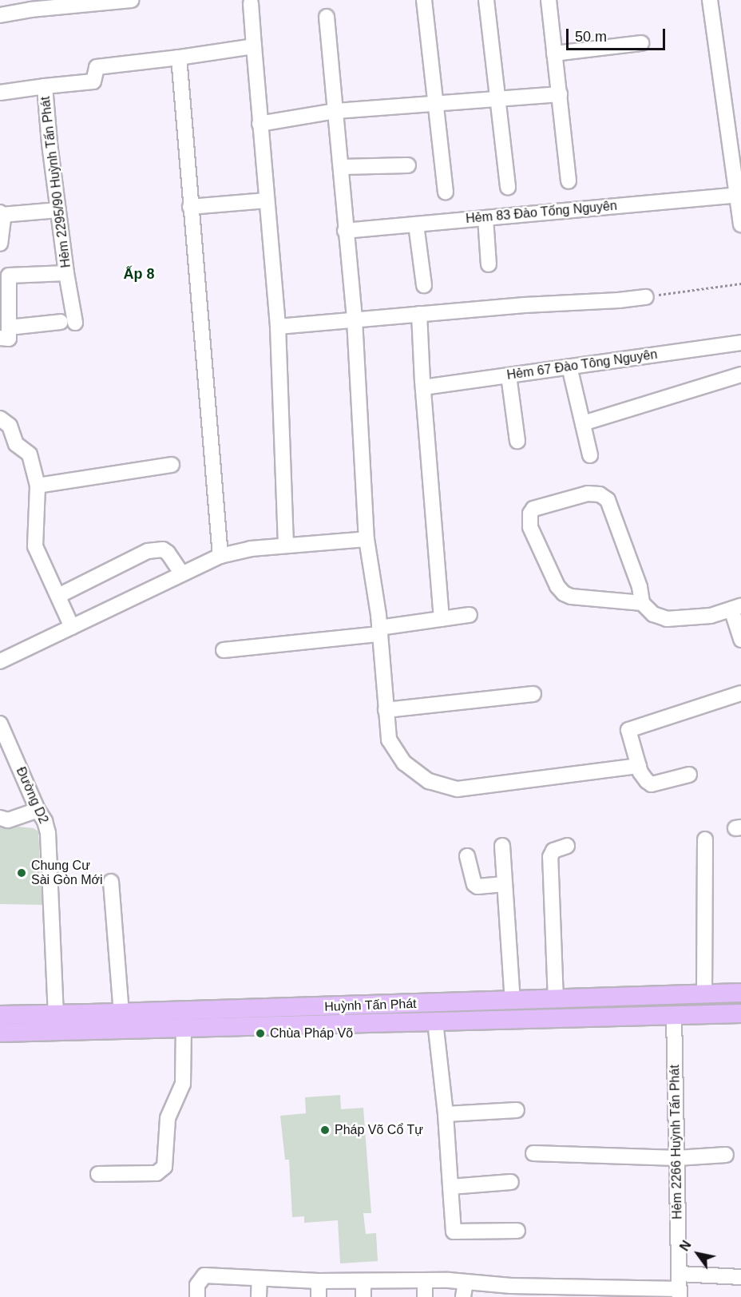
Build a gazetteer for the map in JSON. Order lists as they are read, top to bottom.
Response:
{
  "streets": {
    "main road": ["Huỳnh Tấn Phát"],
    "street": [
      "Hẻm 2295/90 Huỳnh Tấn Phát",
      "Hẻm 83 Đào Tống Nguyên",
      "Hẻm 67 Đào Tông Nguyên",
      "Đường D2",
      "Hẻm 2266 Huỳnh Tấn Phát"
    ]
  },
  "crossings": [
    ["Đường D2", "Huỳnh Tấn Phát"],
    ["Huỳnh Tấn Phát", "Hẻm 2266 Huỳnh Tấn Phát"]
  ],
  "districts": ["Ấp 8"],
  "places": ["Chung Cư Sài Gòn Mới", "Chùa Pháp Võ", "Pháp Võ Cổ Tự"],
  "scale_bar": "50 m",
  "north": "top left"
}
